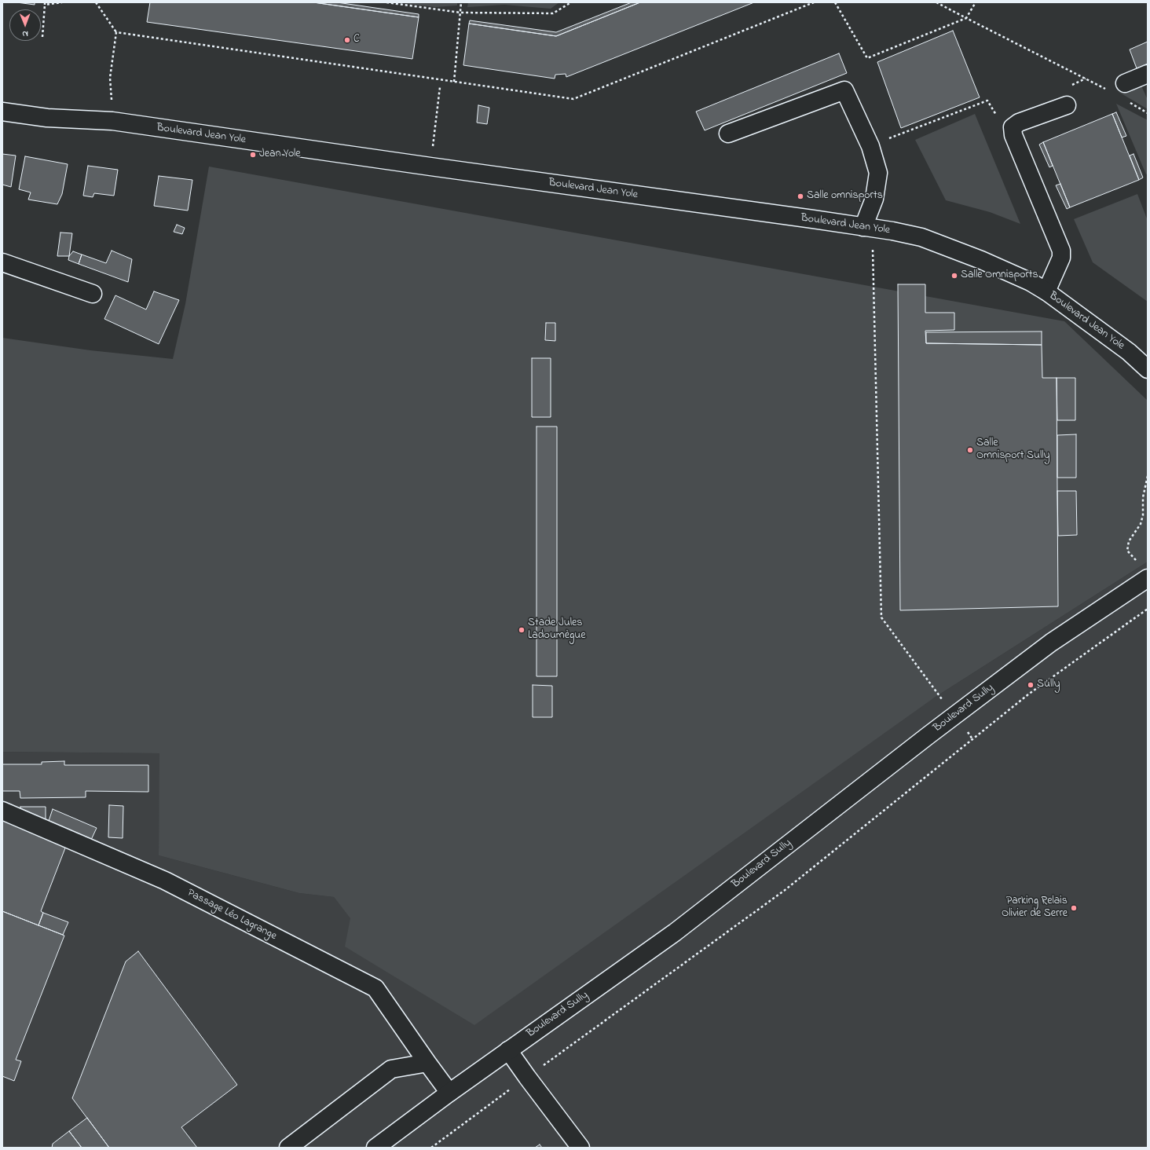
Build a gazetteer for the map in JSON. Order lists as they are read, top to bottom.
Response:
{
  "streets": {
    "main road": ["Boulevard Jean Yole", "Boulevard Sully", "Passage Léo Lagrange"]
  },
  "crossings": [
    ["Boulevard Sully", "Passage Léo Lagrange"]
  ],
  "places": [
    "C",
    "Jean Yole",
    "Salle omnisports",
    "Salle Omnisports",
    "Salle Omnisport Sully",
    "Stade Jules Ladoumègue",
    "Sully",
    "Parking Relais Olivier de Serre"
  ],
  "north": "bottom"
}
